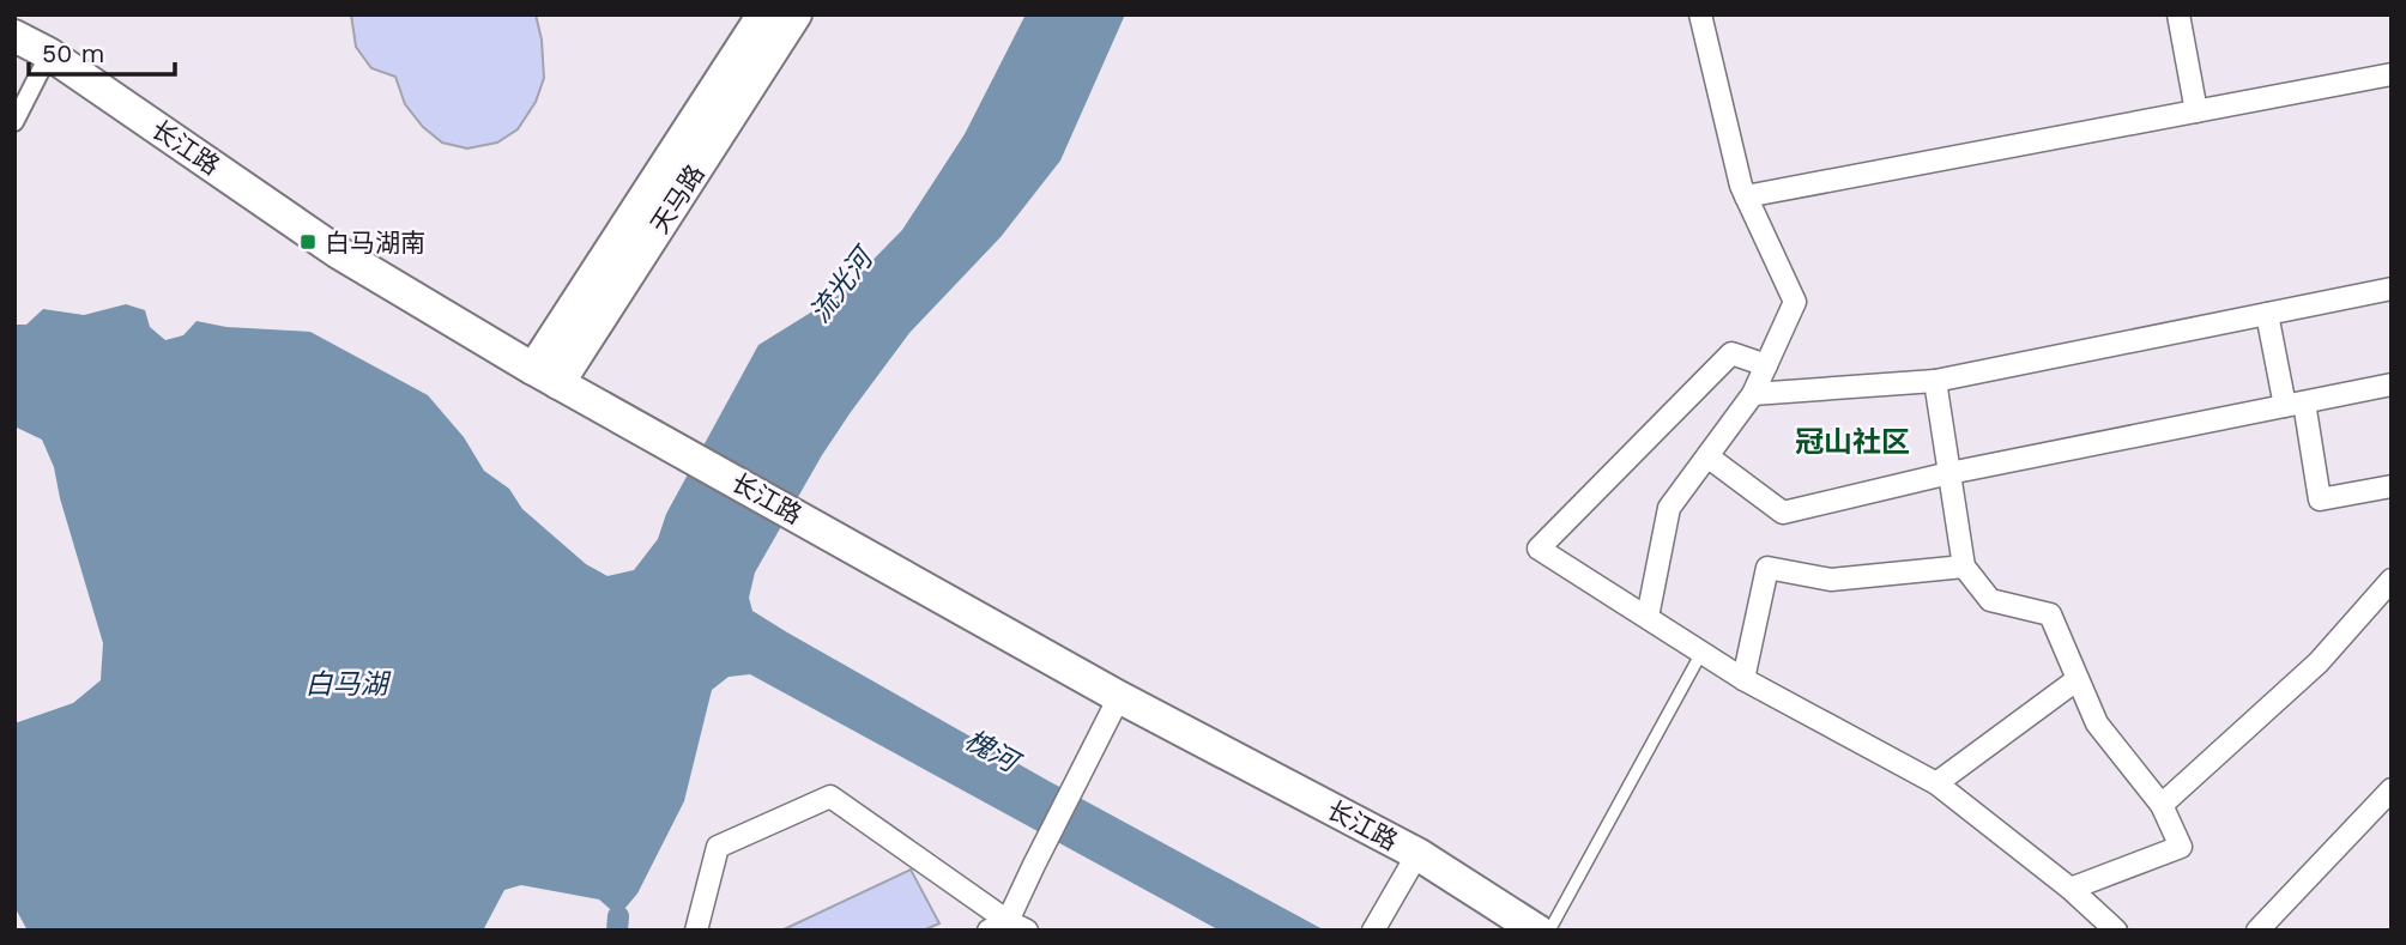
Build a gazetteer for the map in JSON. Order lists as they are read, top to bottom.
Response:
{
  "streets": {
    "main road": ["长江路", "天马路"]
  },
  "crossings": [
    ["长江路", "天马路"]
  ],
  "districts": ["冠山社区"],
  "water": ["流光河", "白马湖", "槐河"],
  "places": {
    "transit": ["白马湖南"]
  },
  "scale_bar": "50 m"
}
